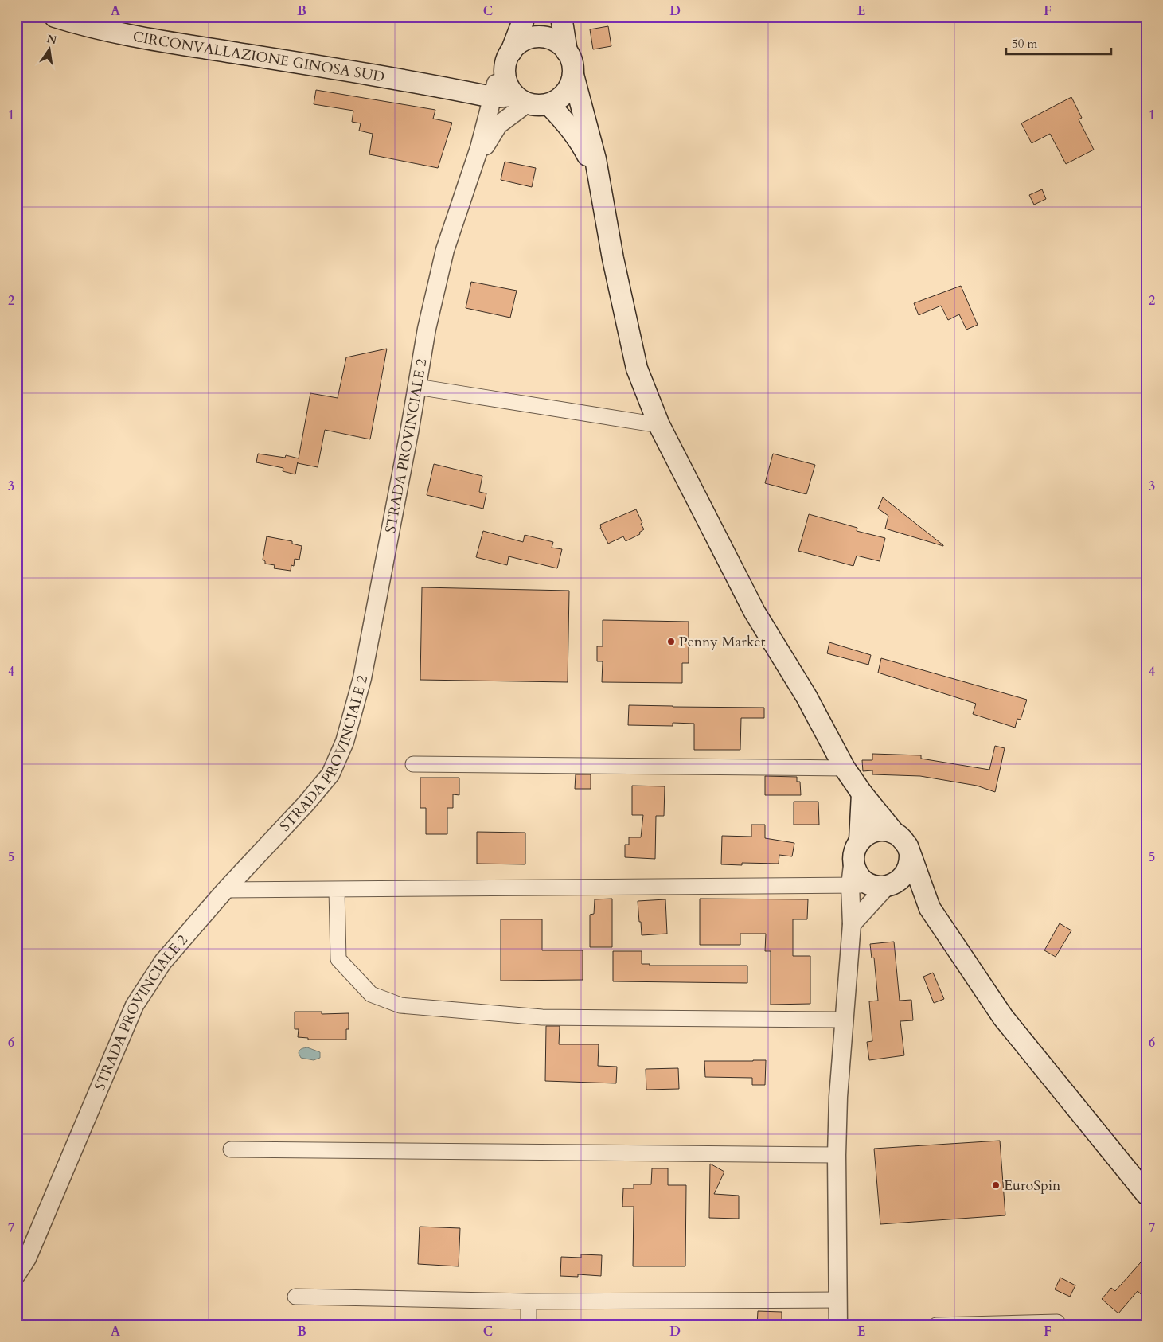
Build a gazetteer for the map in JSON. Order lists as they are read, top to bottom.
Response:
{
  "streets": {
    "main road": ["CIRCONVALLAZIONE GINOSA SUD"],
    "street": ["STRADA PROVINCIALE 2"]
  },
  "places": ["Penny Market", "EuroSpin"],
  "scale_bar": "50 m",
  "north": "top",
  "grid": {
    "columns": [
      "A",
      "B",
      "C",
      "D",
      "E",
      "F"
    ],
    "rows": [
      "1",
      "2",
      "3",
      "4",
      "5",
      "6",
      "7"
    ]
  }
}
